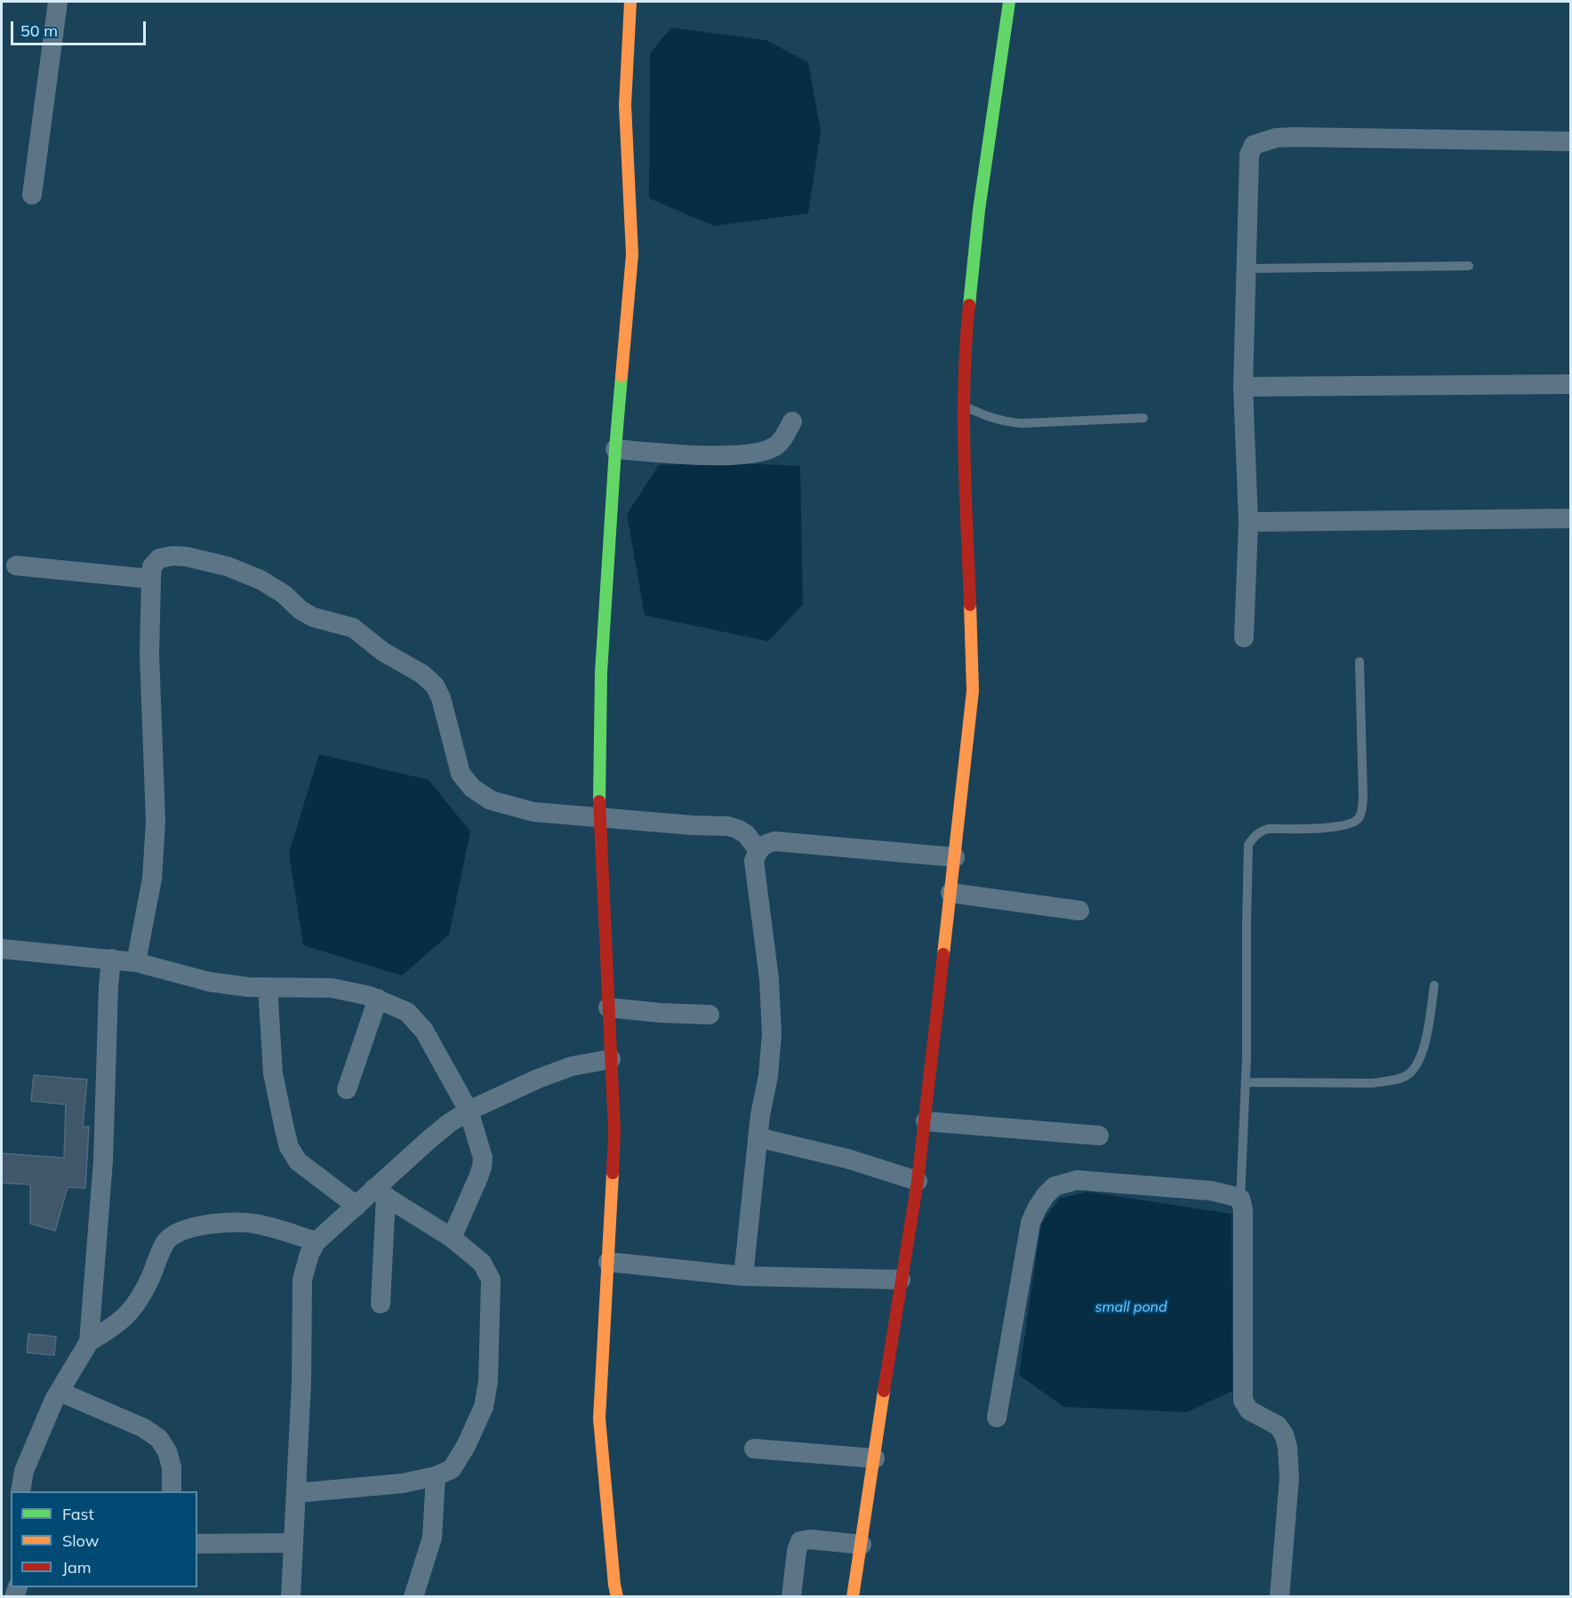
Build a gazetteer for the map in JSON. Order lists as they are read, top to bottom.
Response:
{
  "water": ["small pond"],
  "legend": ["Fast", "Slow", "Jam"],
  "scale_bar": "50 m"
}
